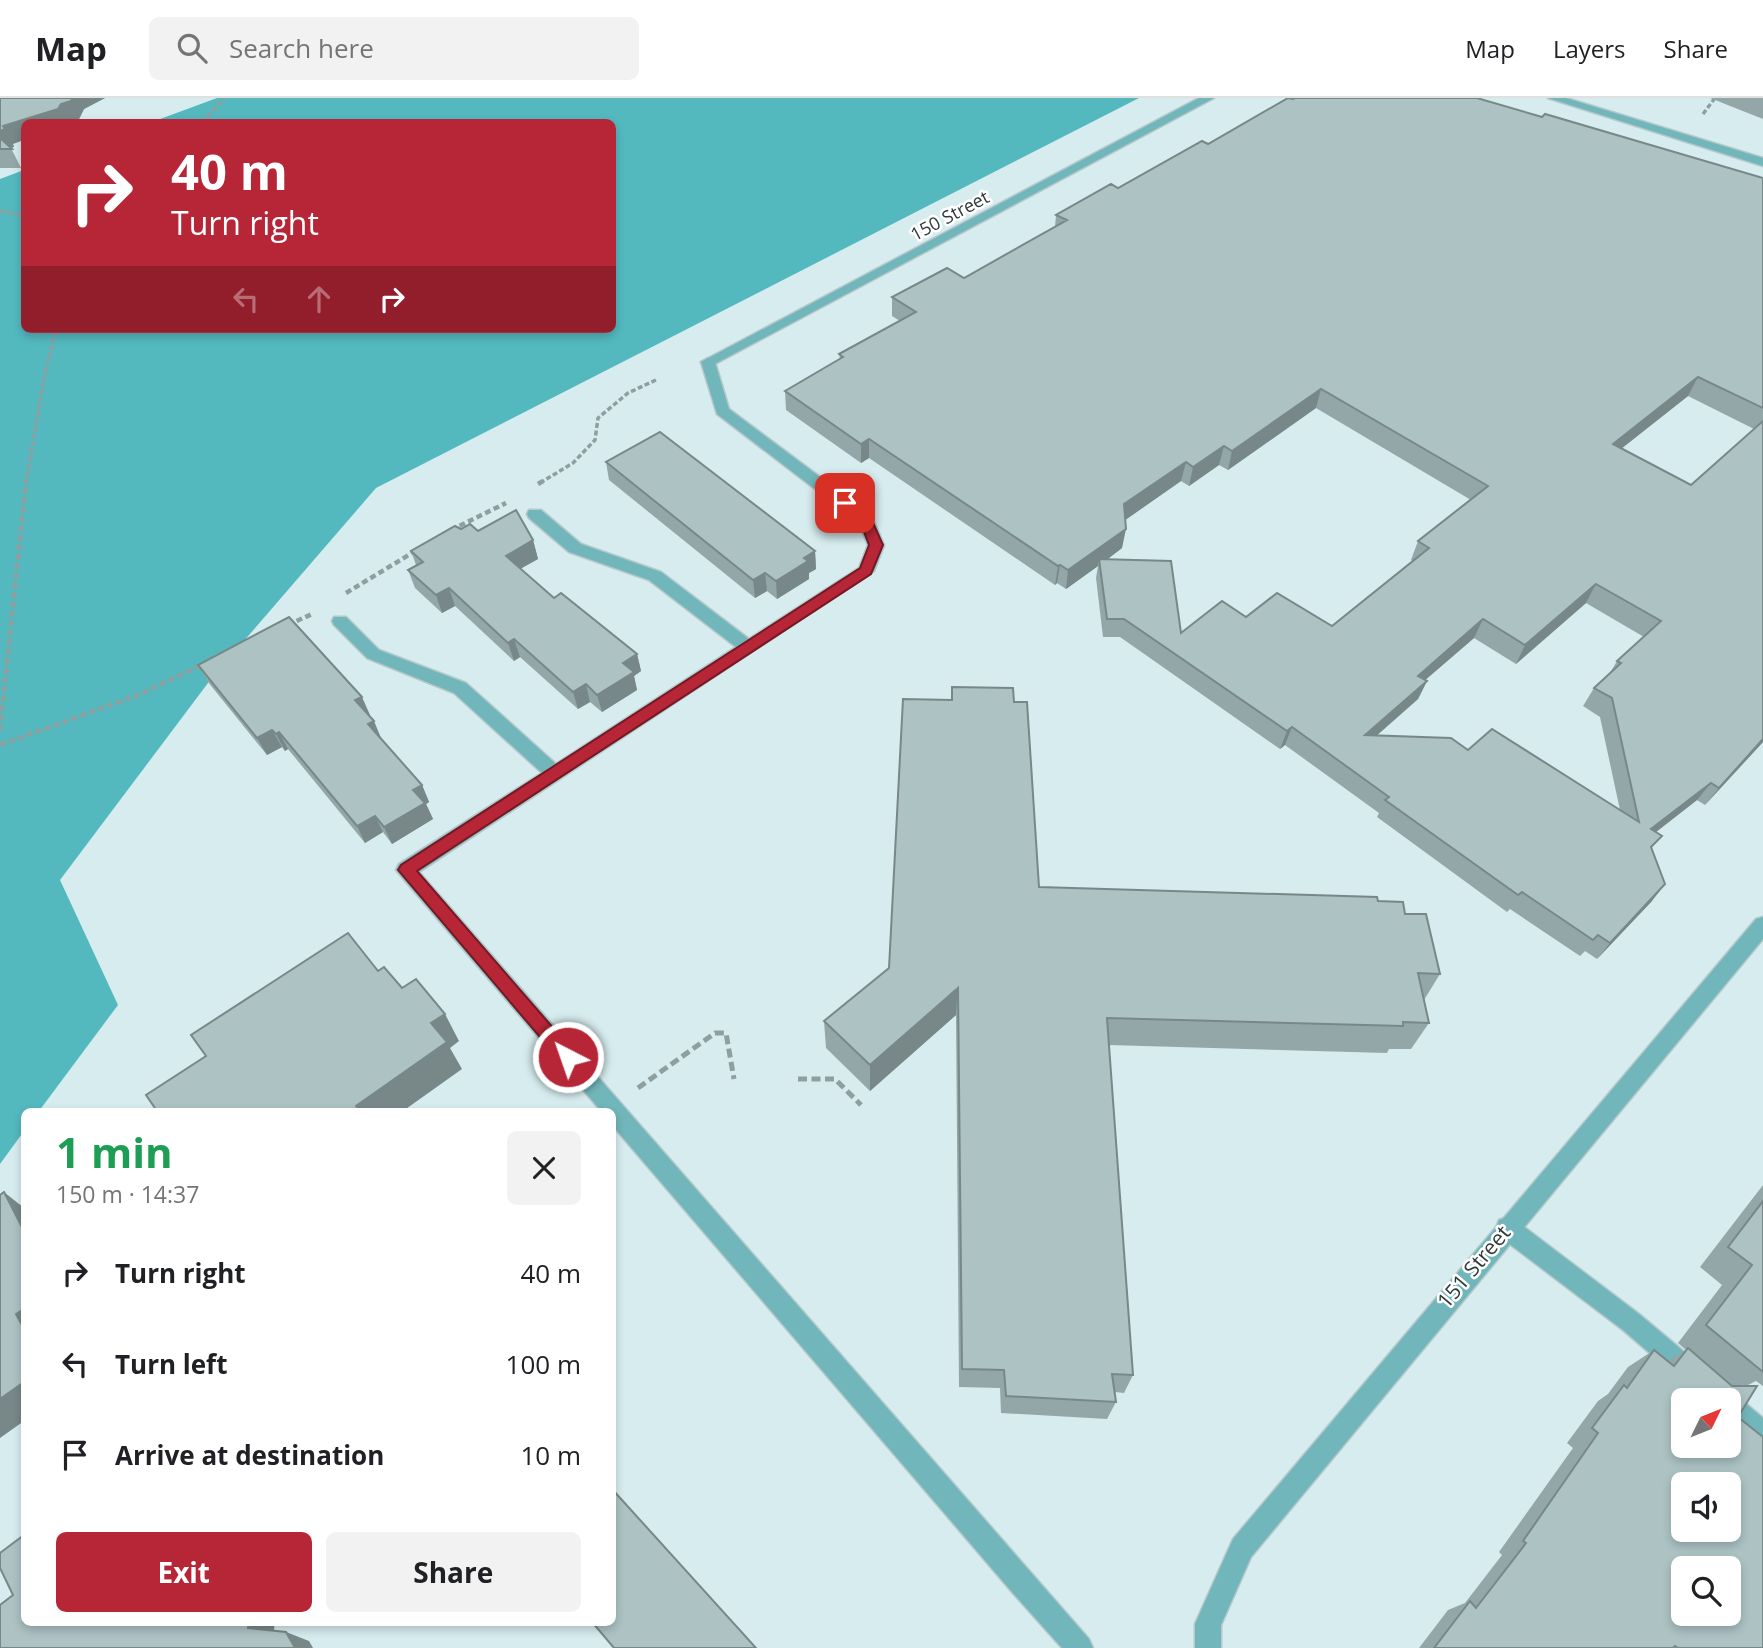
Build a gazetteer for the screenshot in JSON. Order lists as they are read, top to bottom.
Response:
{
  "streets": {
    "street": ["150 Street", "151 Street"]
  },
  "north": "top right",
  "page": {
    "header": "Map",
    "search": "Search here",
    "nav": ["Map", "Layers", "Share"],
    "turn": ["40 m", "Turn right"],
    "heading": ["1 min", "150 m · 14:37"],
    "list": [
      {
        "name": "Turn right",
        "value": "40 m"
      },
      {
        "name": "Turn left",
        "value": "100 m"
      },
      {
        "name": "Arrive at destination",
        "value": "10 m"
      }
    ],
    "buttons": ["Exit", "Share"]
  }
}
